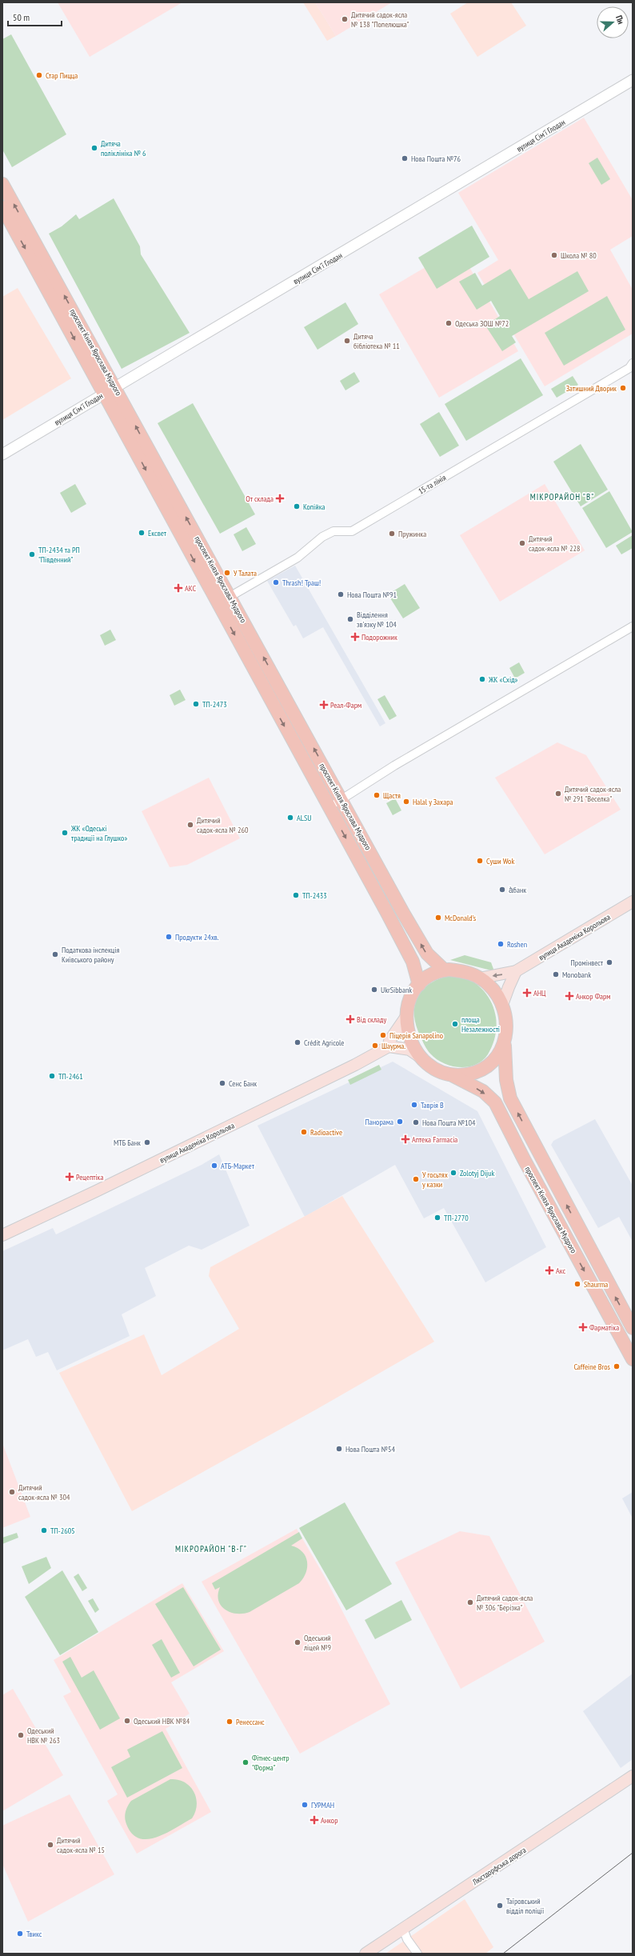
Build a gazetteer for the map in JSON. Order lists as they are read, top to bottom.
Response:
{
  "streets": {
    "main road": ["проспект Князя Ярослава Мудрого", "вулиця Академіка Корольова", "Люстдорфська дорога"],
    "street": ["вулиця Сім'ї Глодан", "15-та лінія"]
  },
  "crossings": [
    ["вулиця Сім'ї Глодан", "проспект Князя Ярослава Мудрого"],
    ["проспект Князя Ярослава Мудрого", "15-та лінія"],
    ["проспект Князя Ярослава Мудрого", "вулиця Академіка Корольова"]
  ],
  "districts": ["МІКРОРАЙОН \"В\"", "МІКРОРАЙОН \"В-Г\""],
  "places": {
    "other": [
      "Дитячий садок-ясла № 138 \"Попелюшка\"",
      "Стар Пицца",
      "Дитяча поліклініка № 6",
      "Нова Пошта №76",
      "Школа № 80",
      "Одеська ЗОШ №72",
      "Дитяча бібліотека № 11",
      "Затишний Дворик",
      "Копійка",
      "Ексвет",
      "Пружинка",
      "Дитячий садок-ясла № 228",
      "ТП-2434 та РП \"Південний\"",
      "У Талата",
      "Thrash! Траш!",
      "Нова Пошта №91",
      "Відділення зв'язку № 104",
      "ЖК «Схід»",
      "ТП-2473",
      "Дитячий садок-ясла № 291 \"Веселка\"",
      "Щастя",
      "Halal у Захара",
      "ALSU",
      "Дитячий садок-ясла № 260",
      "ЖК «Одеські традиції на Глушко»",
      "Суши Wok",
      "а̀банк",
      "ТП-2433",
      "McDonald's",
      "Продукти 24хв.",
      "Roshen",
      "Податкова інспекція Київського району",
      "Промінвест",
      "Monobank",
      "UkrSibbank",
      "площа Незалежності",
      "Піцерія Sanapolino",
      "Crédit Agricole",
      "Шаурма.",
      "ТП-2461",
      "Сенс Банк",
      "Таврія В",
      "Панорама",
      "Нова Пошта №104",
      "Radioactive",
      "МТБ Банк",
      "АТБ-Маркет",
      "Zolotyj Dijuk",
      "У госьтях у казки",
      "ТП-2770",
      "Shaurma",
      "Caffeine Bros",
      "Нова Пошта №54",
      "Дитячий садок-ясла № 304",
      "ТП-2605",
      "Дитячий садок-ясла № 306 \"Берізка\"",
      "Одеський ліцей №9",
      "Одеський НВК №84",
      "Ренессанс",
      "Одеський НВК № 263",
      "Фітнес-центр \"Форма\"",
      "ГУРМАН",
      "Дитячий садок-ясла № 15",
      "Таїровський відділ поліції",
      "Твикс"
    ],
    "health": [
      "От склада",
      "АКС",
      "Подорожник",
      "Реал-Фарм",
      "АНЦ",
      "Анкор Фарм",
      "Від складу",
      "Аптека Farmacia",
      "Рецептіка",
      "Акс",
      "Фарматіка",
      "Анкор"
    ]
  },
  "scale_bar": "50 m",
  "north": "right"
}
